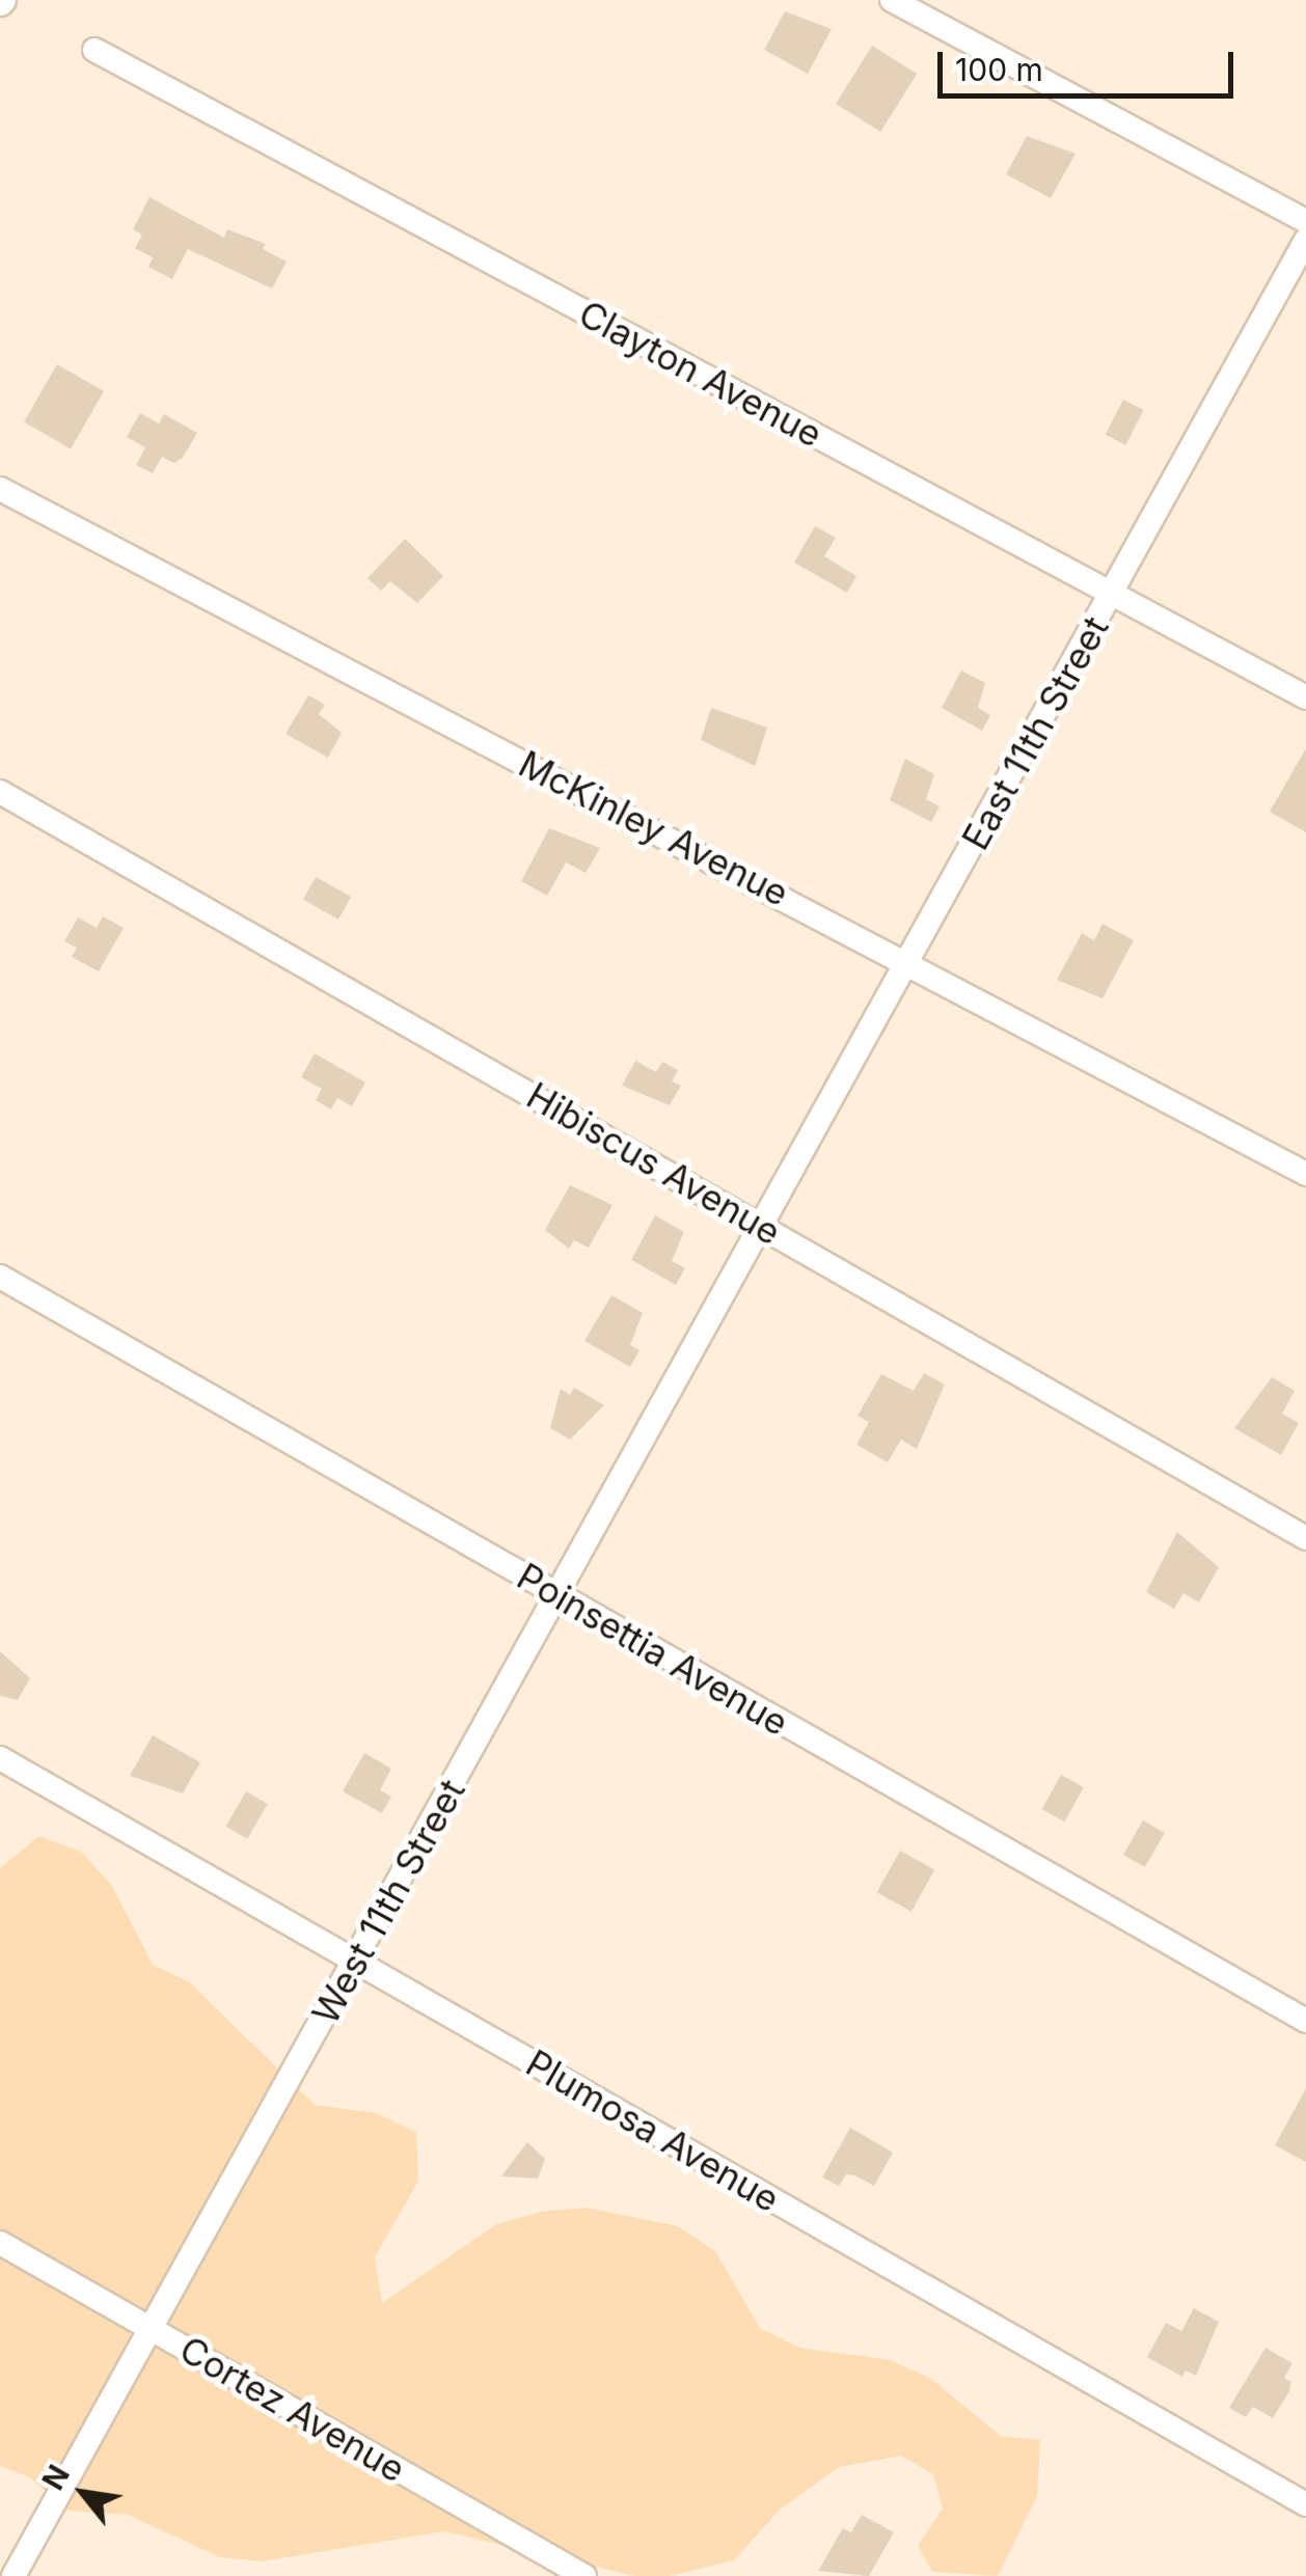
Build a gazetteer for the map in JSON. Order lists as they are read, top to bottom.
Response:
{
  "streets": {
    "street": [
      "Clayton Avenue",
      "East 11th Street",
      "McKinley Avenue",
      "Hibiscus Avenue",
      "Poinsettia Avenue",
      "West 11th Street",
      "Plumosa Avenue",
      "Cortez Avenue"
    ]
  },
  "crossings": [
    ["Clayton Avenue", "East 11th Street"],
    ["East 11th Street", "McKinley Avenue"],
    ["East 11th Street", "Hibiscus Avenue"],
    ["East 11th Street", "West 11th Street"],
    ["Hibiscus Avenue", "West 11th Street"],
    ["Poinsettia Avenue", "West 11th Street"],
    ["West 11th Street", "Plumosa Avenue"],
    ["West 11th Street", "Cortez Avenue"]
  ],
  "scale_bar": "100 m",
  "north": "top left"
}
